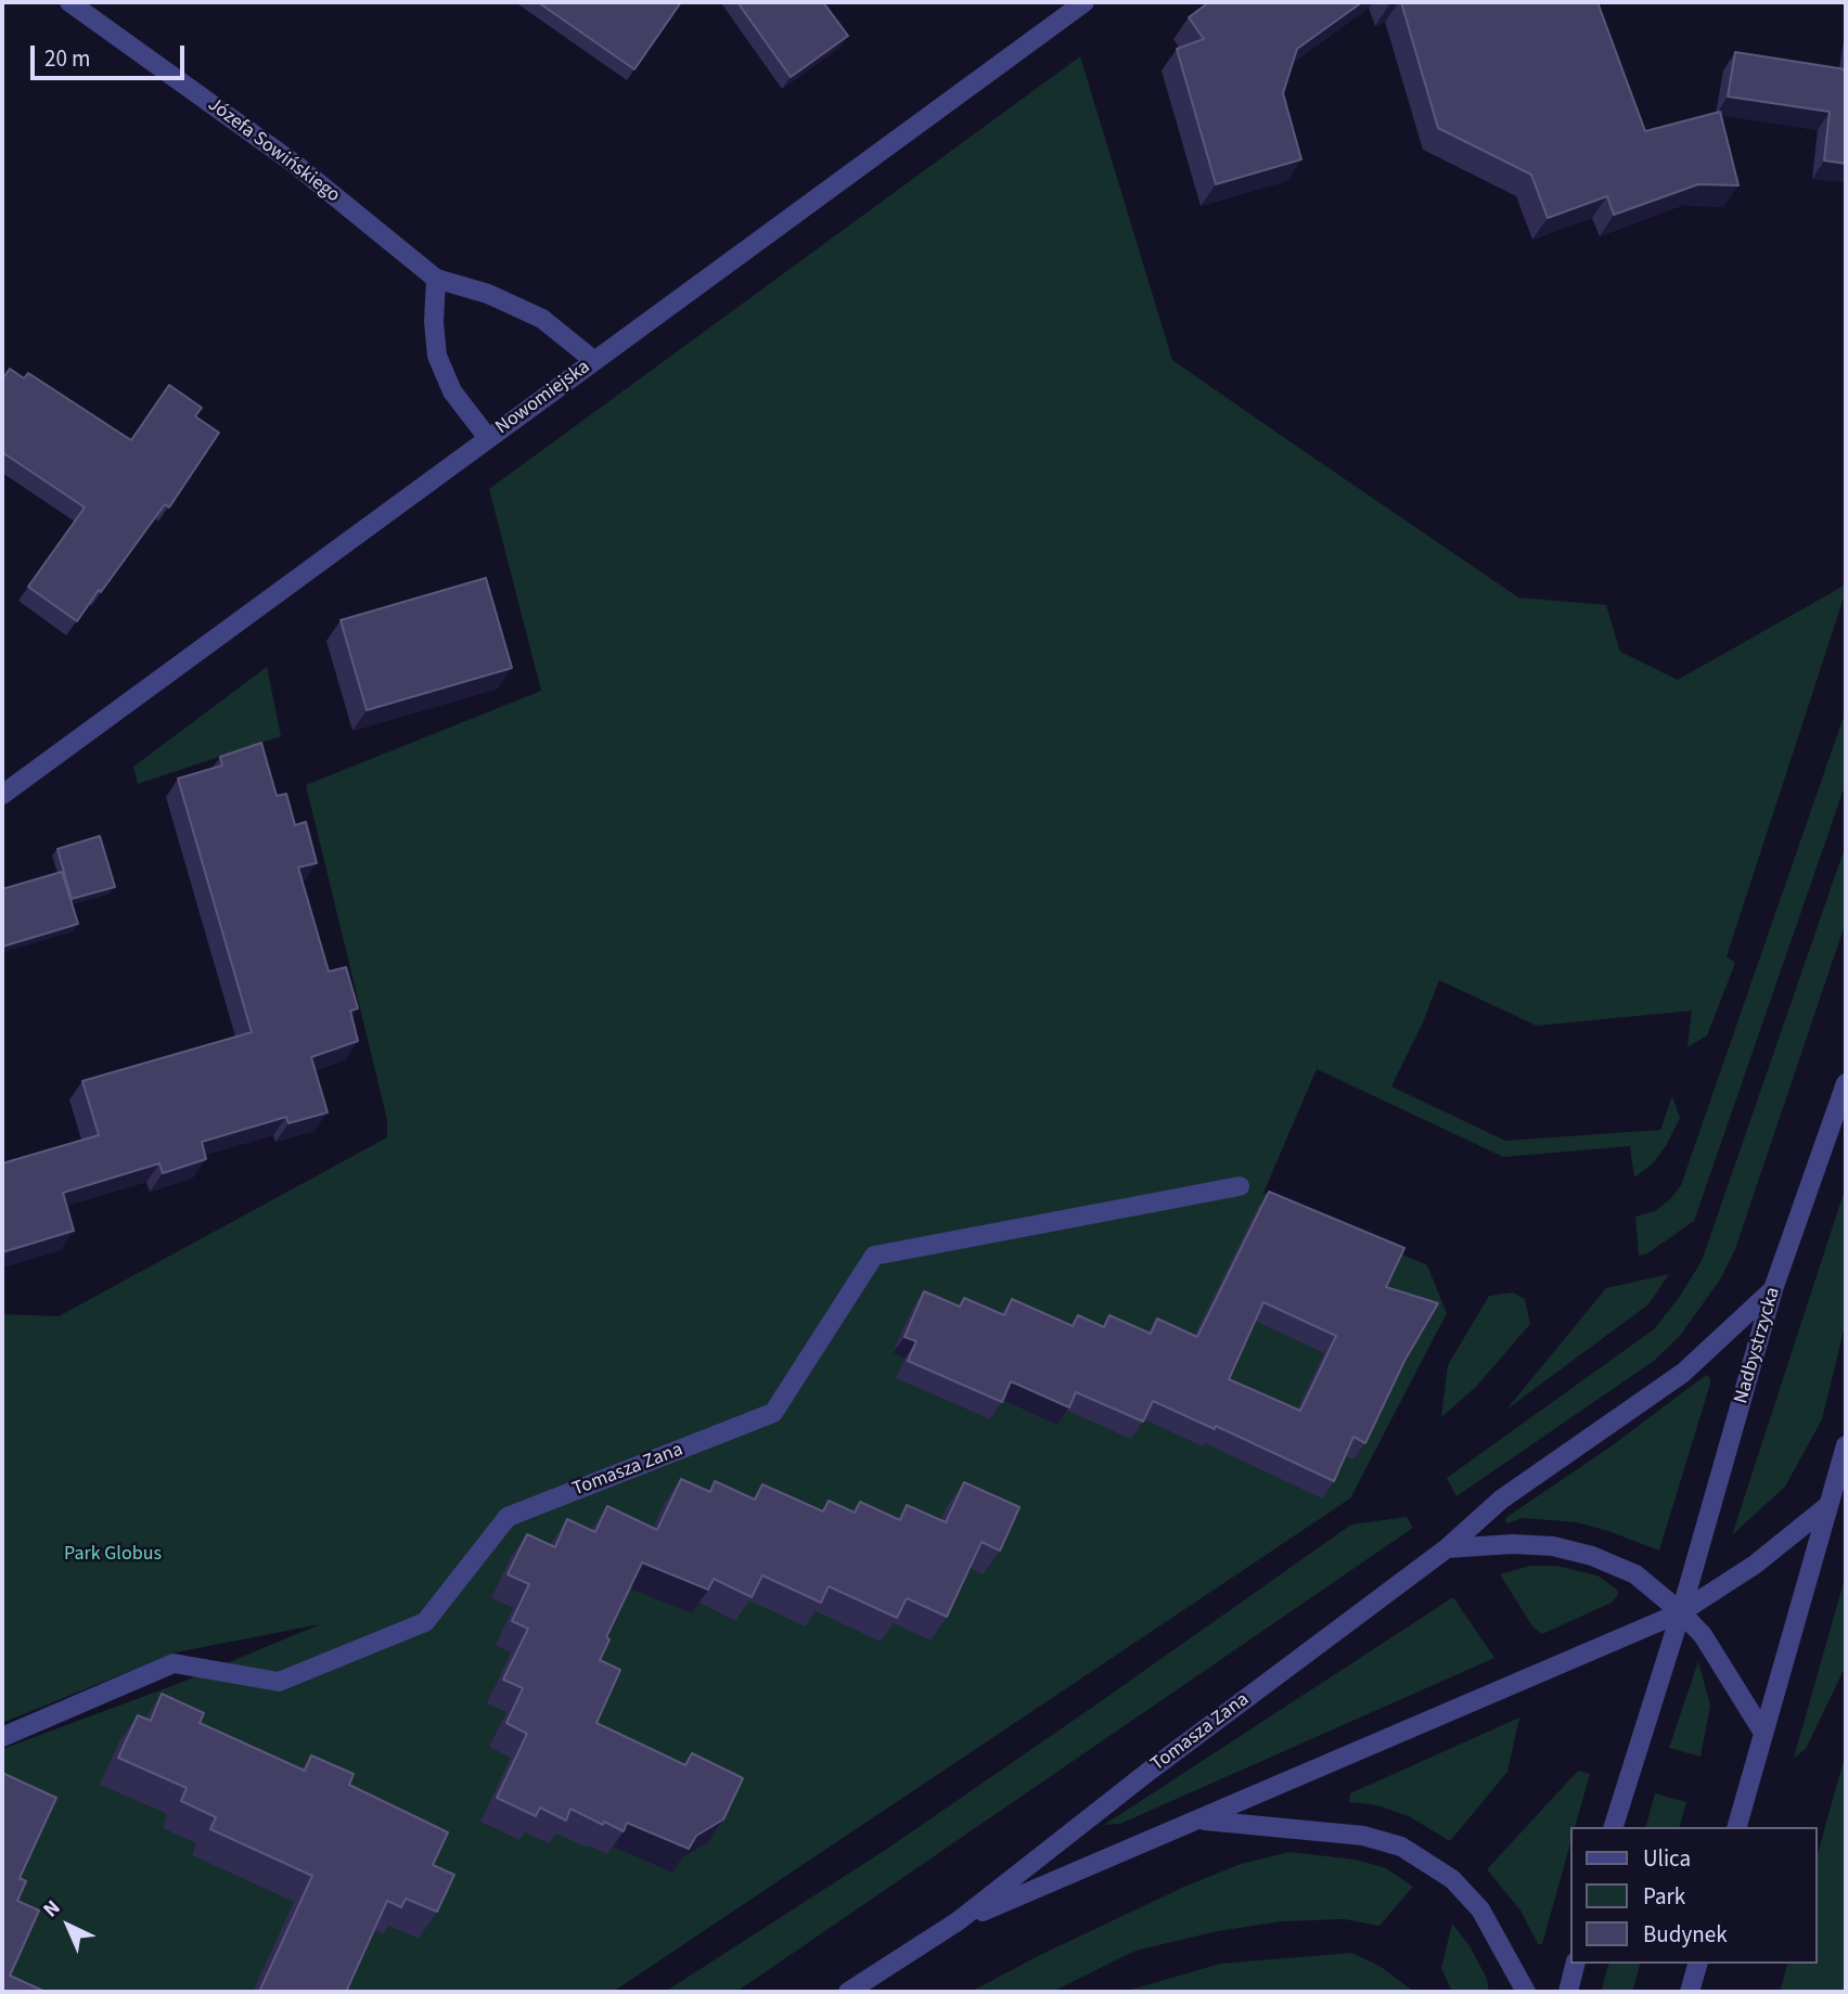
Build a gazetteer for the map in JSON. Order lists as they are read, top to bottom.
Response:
{
  "streets": {
    "street": [
      "Józefa Sowińskiego",
      "Nowomiejska",
      "Nadbystrzycka",
      "Tomasza Zana"
    ]
  },
  "crossings": [
    ["Józefa Sowińskiego", "Nowomiejska"],
    ["Nadbystrzycka", "Tomasza Zana"]
  ],
  "parks": ["Park Globus"],
  "legend": ["Ulica", "Park", "Budynek"],
  "scale_bar": "20 m",
  "north": "top left"
}
